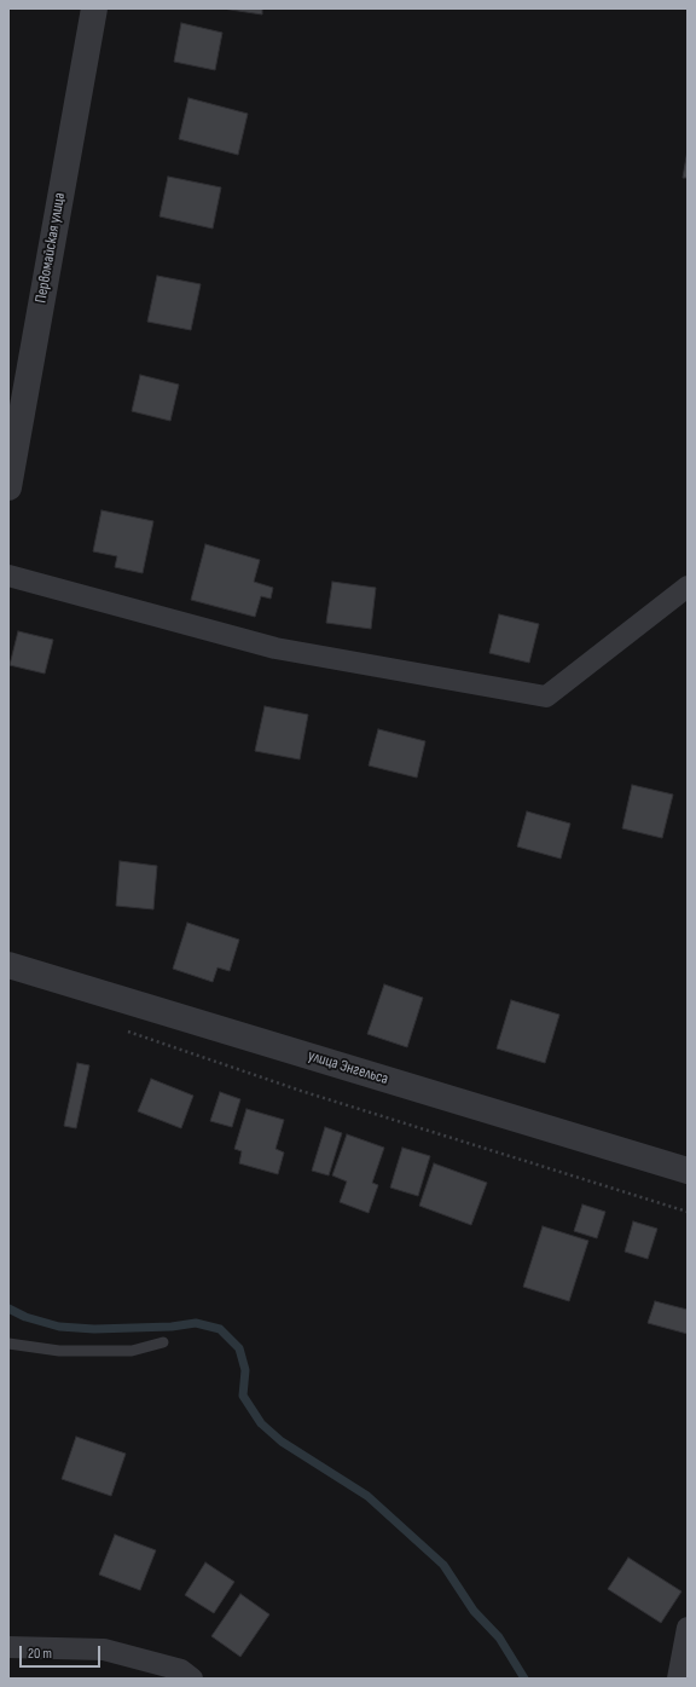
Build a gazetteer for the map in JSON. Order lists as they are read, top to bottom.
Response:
{
  "streets": {
    "street": ["Первомайская улица", "улица Энгельса"]
  },
  "scale_bar": "20 m"
}
